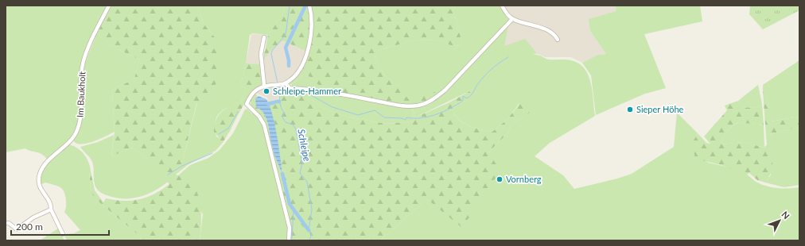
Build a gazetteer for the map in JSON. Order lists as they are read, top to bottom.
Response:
{
  "streets": {
    "street": ["Im Baukholt"]
  },
  "water": ["Schleipe"],
  "places": ["Schleipe-Hammer", "Sieper Höhe", "Vornberg"],
  "scale_bar": "200 m",
  "north": "top right"
}
